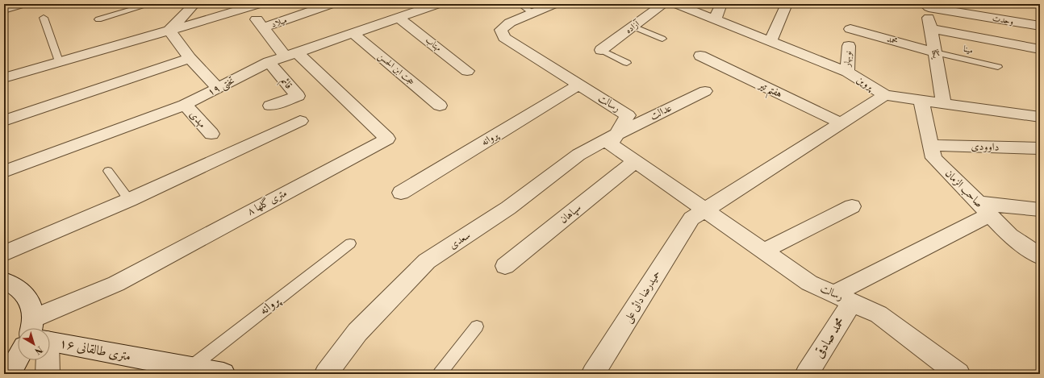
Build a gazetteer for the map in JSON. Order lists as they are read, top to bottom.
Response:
{
  "streets": {
    "street": [
      "وحدت",
      "میلاد",
      "آزاده",
      "محمد",
      "مهتاب",
      "یکتا",
      "نوبهار",
      "حجت ابن الحسن",
      "قائم",
      "پروین",
      "تختی ۱۹",
      "هفتم تیر",
      "رسالت",
      "عدالت",
      "مهدی",
      "پروانه",
      "داوودی",
      "صاحب الزمان",
      "۸ متری گلها",
      "سپاهان",
      "سعدی",
      "حمیدرضا دائی علی",
      "محمد صادقی",
      "۱۶ متری طالقانی"
    ],
    "lane": ["مینا"]
  },
  "crossings": [
    ["وحدت", "یکتا"],
    ["محمد", "مینا"],
    ["محمد", "یکتا"],
    ["مهتاب", "تختی ۱۹"],
    ["مینا", "یکتا"],
    ["یکتا", "پروین"],
    ["نوبهار", "پروین"],
    ["حجت ابن الحسن", "تختی ۱۹"],
    ["قائم", "تختی ۱۹"],
    ["پروین", "صاحب الزمان"],
    ["تختی ۱۹", "مهدی"],
    ["تختی ۱۹", "۸ متری گلها"],
    ["رسالت", "عدالت"],
    ["رسالت", "پروانه"],
    ["رسالت", "سپاهان"],
    ["رسالت", "سعدی"],
    ["رسالت", "حمیدرضا دائی علی"],
    ["رسالت", "محمد صادقی"],
    ["عدالت", "سعدی"],
    ["پروانه", "۱۶ متری طالقانی"],
    ["داوودی", "صاحب الزمان"]
  ],
  "north": "bottom right"
}
